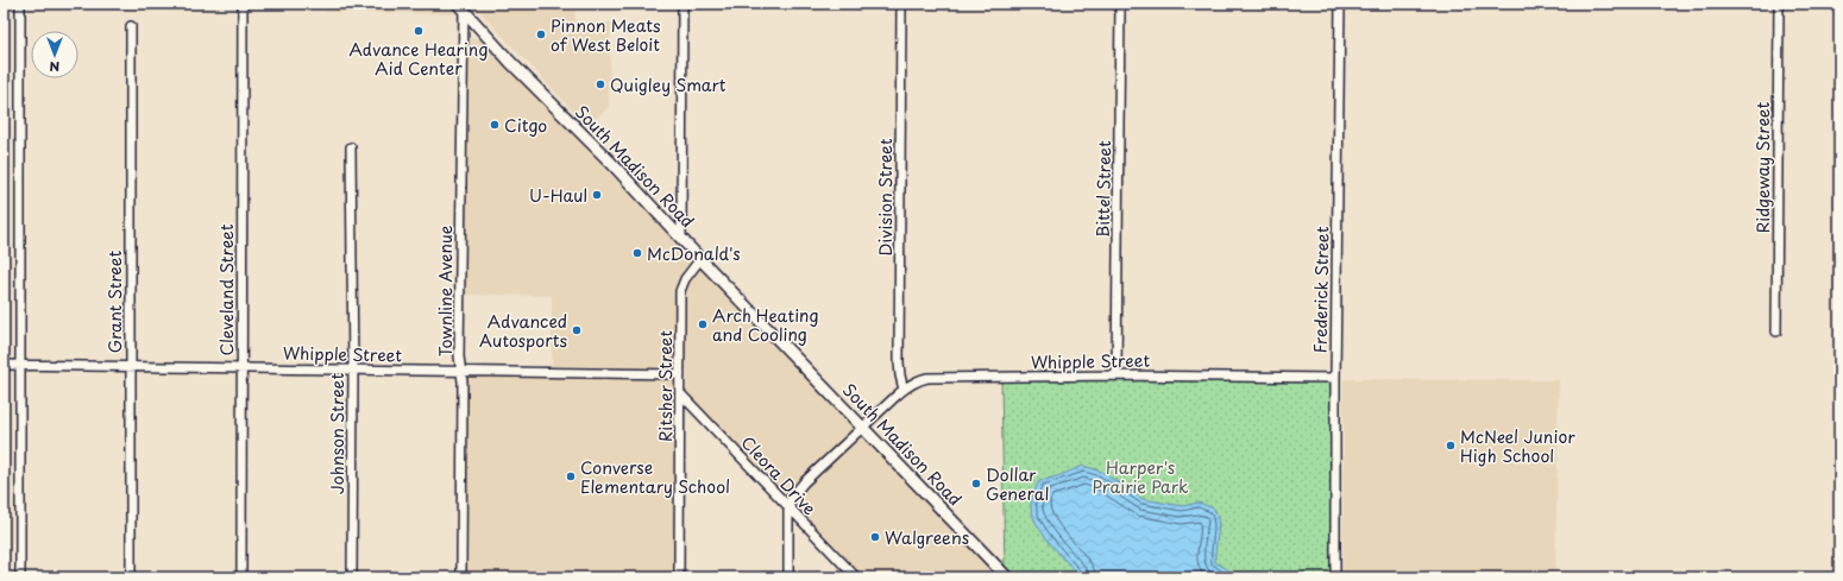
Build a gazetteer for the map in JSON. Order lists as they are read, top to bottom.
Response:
{
  "streets": {
    "main road": ["South Madison Road"],
    "street": [
      "Ridgeway Street",
      "Bittel Street",
      "Division Street",
      "Cleveland Street",
      "Frederick Street",
      "Townline Avenue",
      "Grant Street",
      "Whipple Street",
      "Ritsher Street",
      "Johnson Street",
      "Cleora Drive"
    ]
  },
  "crossings": [
    ["South Madison Road", "Townline Avenue"],
    ["South Madison Road", "Whipple Street"],
    ["South Madison Road", "Ritsher Street"],
    ["Bittel Street", "Whipple Street"],
    ["Division Street", "Whipple Street"],
    ["Cleveland Street", "Whipple Street"],
    ["Frederick Street", "Whipple Street"],
    ["Townline Avenue", "Whipple Street"],
    ["Grant Street", "Whipple Street"],
    ["Whipple Street", "Ritsher Street"],
    ["Whipple Street", "Johnson Street"],
    ["Whipple Street", "Cleora Drive"],
    ["Ritsher Street", "Cleora Drive"]
  ],
  "parks": ["Harper's Prairie Park"],
  "places": [
    "Advance Hearing Aid Center",
    "Pinnon Meats of West Beloit",
    "Quigley Smart",
    "Citgo",
    "U-Haul",
    "McDonald's",
    "Arch Heating and Cooling",
    "Advanced Autosports",
    "McNeel Junior High School",
    "Converse Elementary School",
    "Dollar General",
    "Walgreens"
  ],
  "north": "bottom"
}
